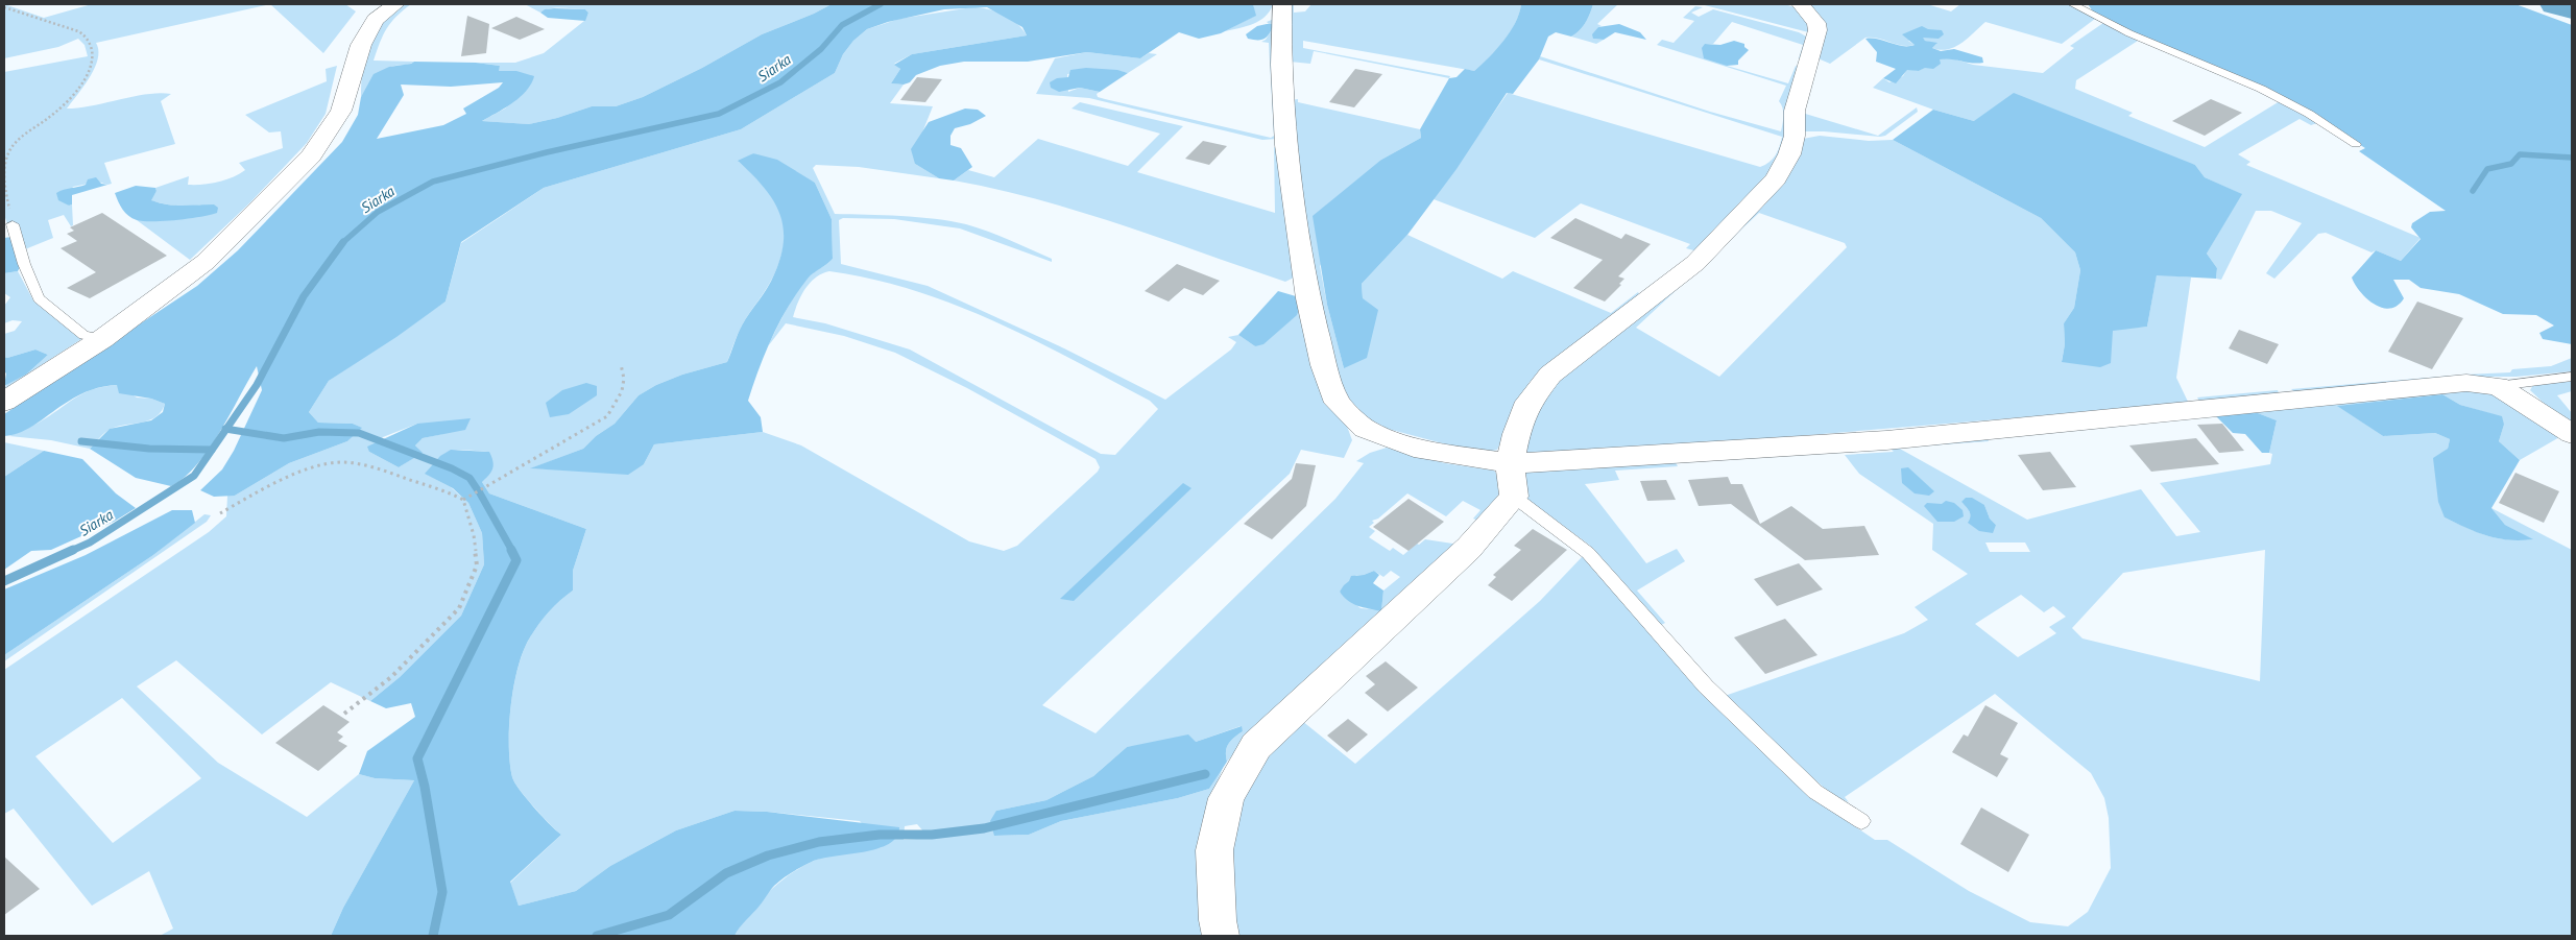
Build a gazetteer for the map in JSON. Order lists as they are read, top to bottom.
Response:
{
  "water": ["Siarka"]
}
